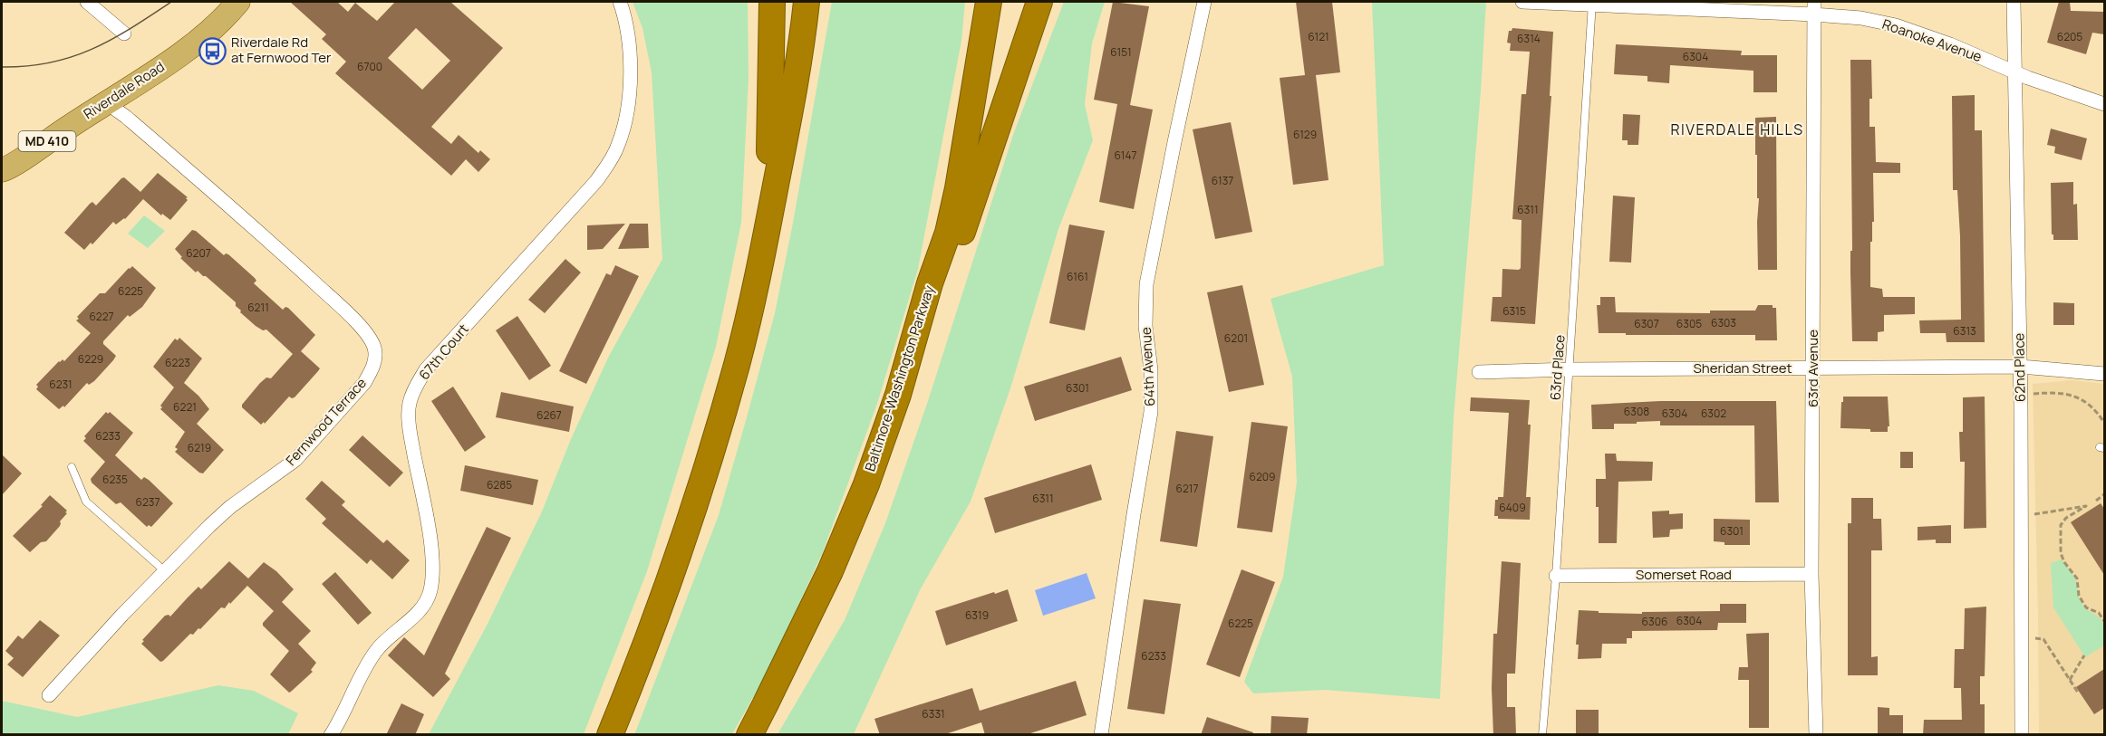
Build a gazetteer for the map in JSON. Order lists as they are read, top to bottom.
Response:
{
  "streets": {
    "highway": ["Baltimore-Washington Parkway"],
    "main road": ["Riverdale Road", "MD 410"],
    "street": [
      "Roanoke Avenue",
      "67th Court",
      "64th Avenue",
      "62nd Place",
      "Sheridan Street",
      "63rd Avenue",
      "Fernwood Terrace",
      "Somerset Road"
    ],
    "lane": ["63rd Place"]
  },
  "crossings": [
    ["Roanoke Avenue", "63rd Place"],
    ["Roanoke Avenue", "62nd Place"],
    ["Roanoke Avenue", "63rd Avenue"],
    ["Riverdale Road", "Fernwood Terrace"],
    ["63rd Place", "Sheridan Street"],
    ["63rd Place", "Somerset Road"],
    ["62nd Place", "Sheridan Street"],
    ["Sheridan Street", "63rd Avenue"],
    ["63rd Avenue", "Somerset Road"]
  ],
  "districts": ["RIVERDALE HILLS"],
  "places": {
    "bus stop": ["Riverdale Rd at Fernwood Ter"]
  },
  "house_numbers": [
    "6121",
    "6205",
    "6314",
    "6151",
    "6304",
    "6700",
    "6129",
    "6147",
    "6137",
    "6311",
    "6207",
    "6161",
    "6225",
    "6211",
    "6315",
    "6227",
    "6303",
    "6307",
    "6305",
    "6313",
    "6201",
    "6229",
    "6223",
    "6231",
    "6301",
    "6221",
    "6308",
    "6304",
    "6302",
    "6267",
    "6233",
    "6219",
    "6209",
    "6235",
    "6285",
    "6217",
    "6311",
    "6237",
    "6409",
    "6301",
    "6319",
    "6304",
    "6306",
    "6225",
    "6233",
    "6331"
  ]
}
